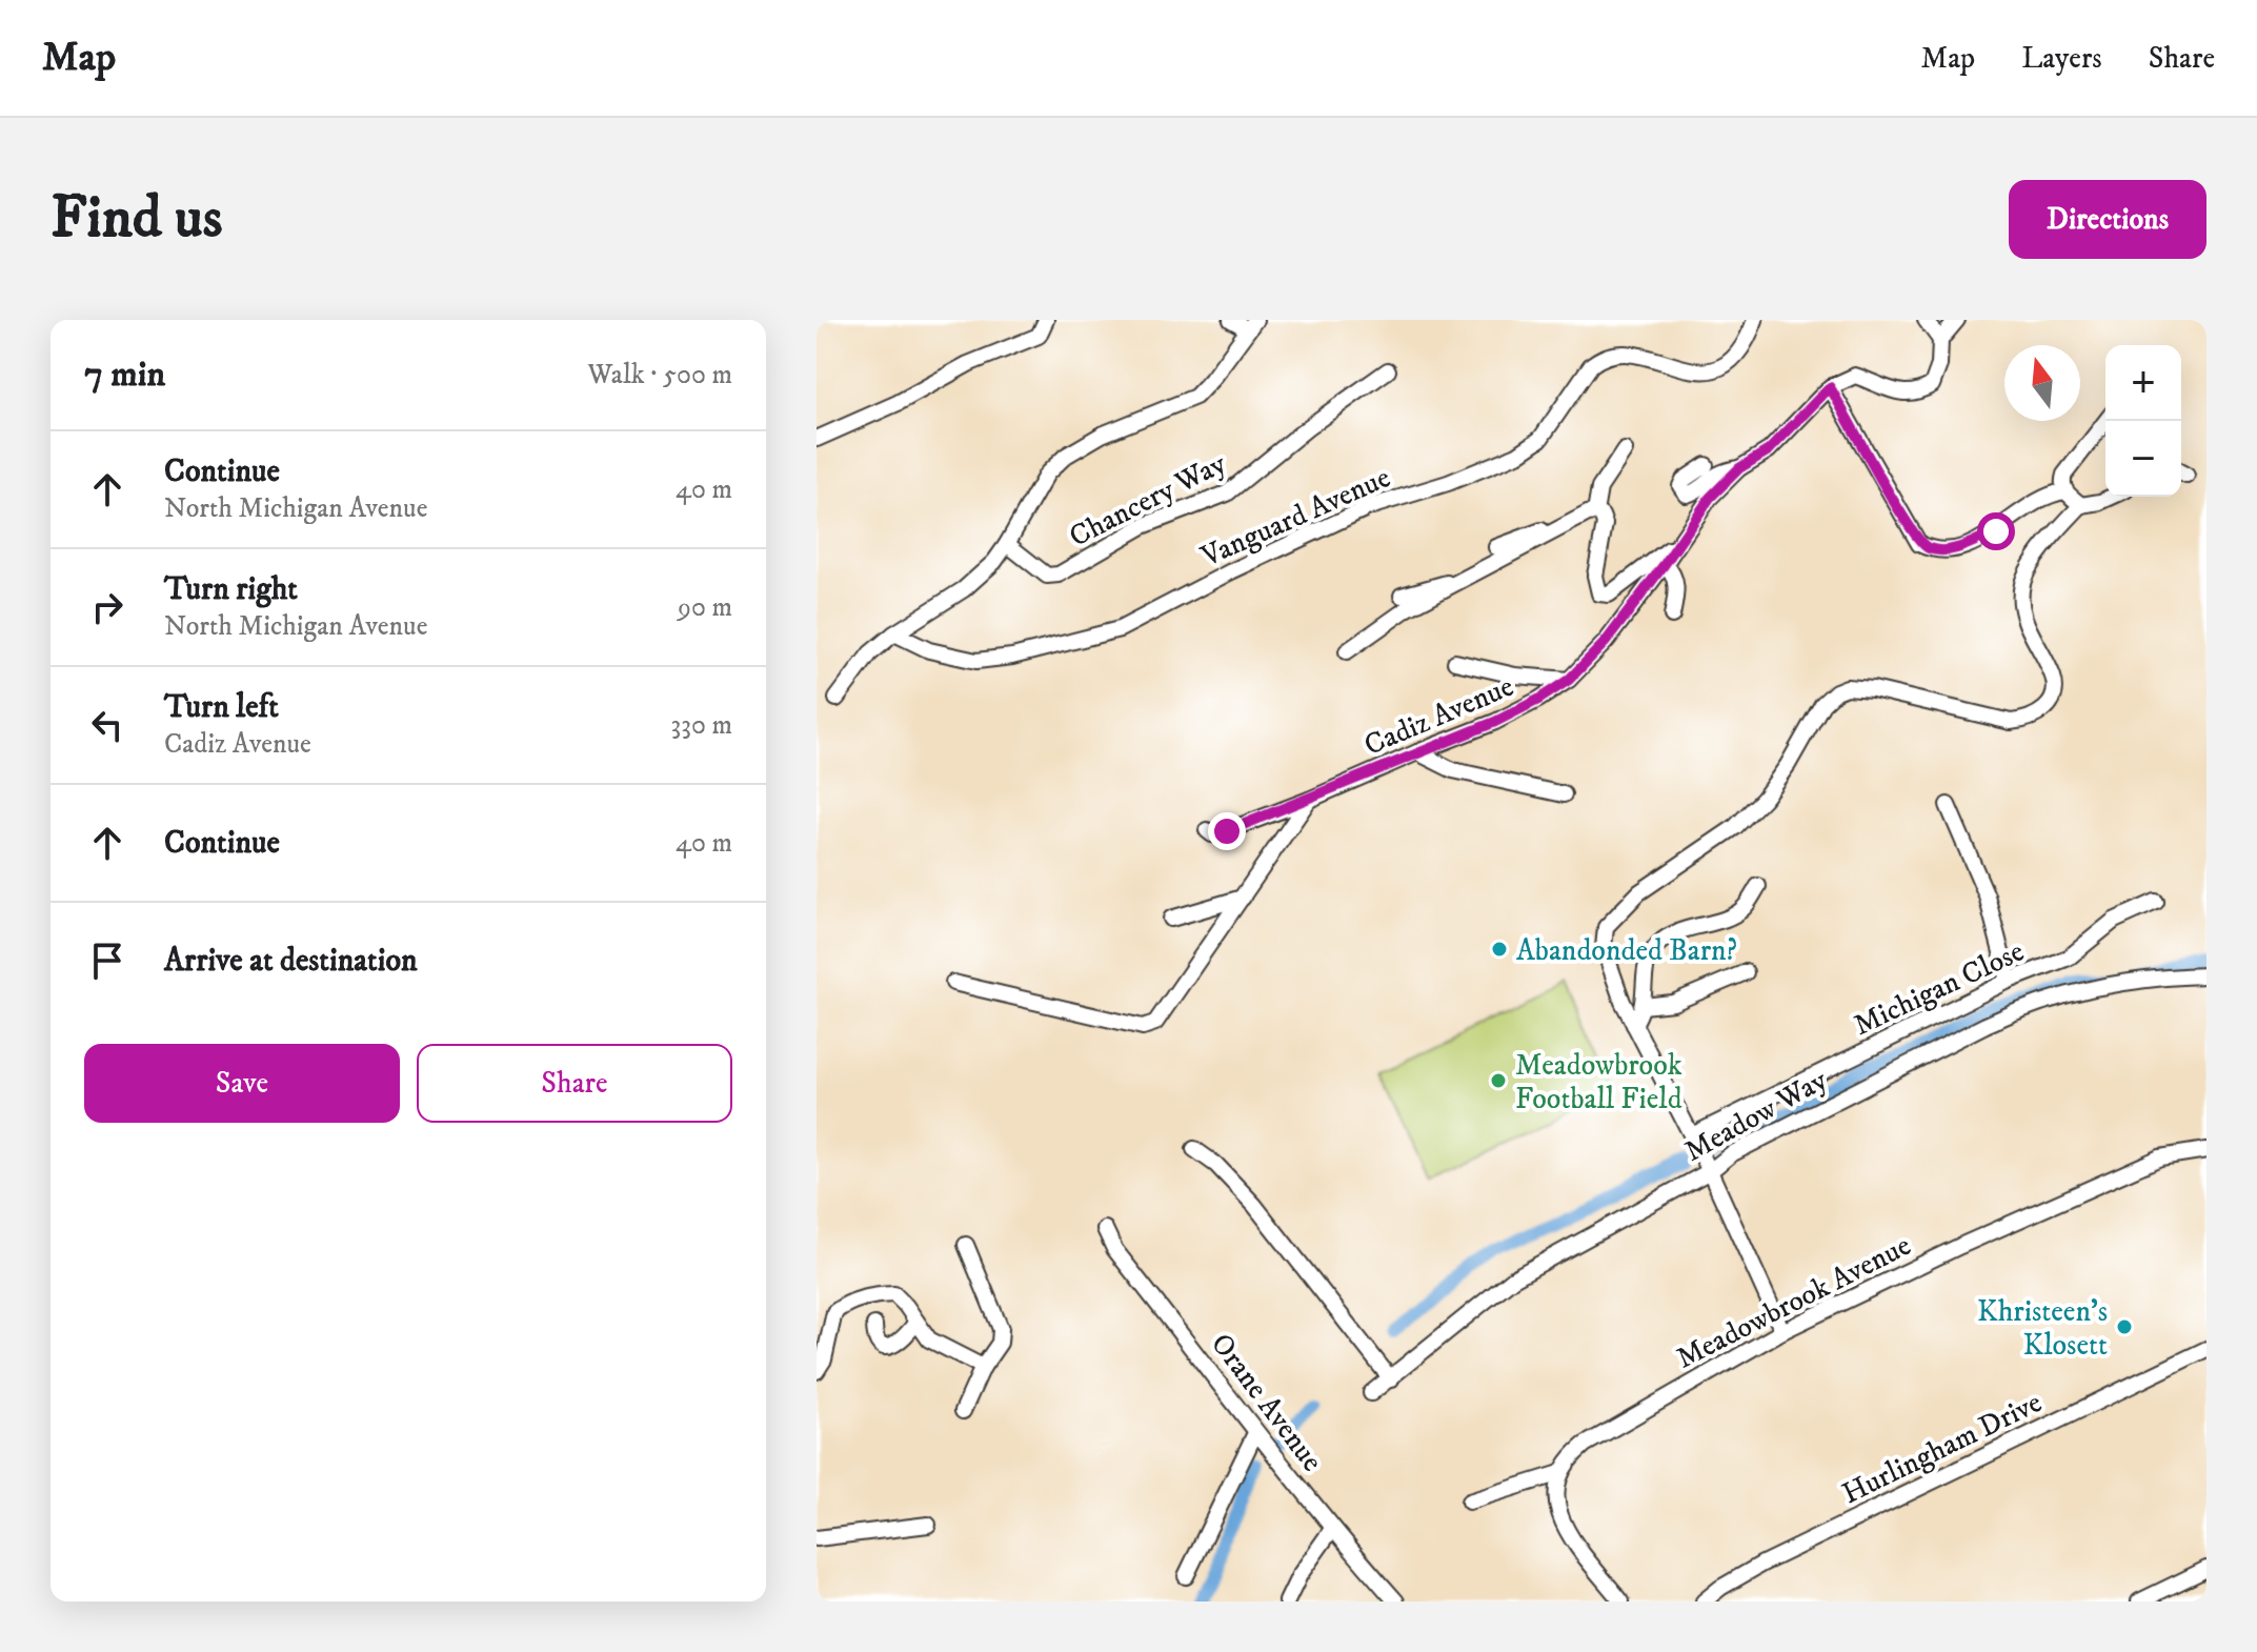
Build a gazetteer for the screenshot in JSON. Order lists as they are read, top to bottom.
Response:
{
  "streets": {
    "street": [
      "Chancery Way",
      "Vanguard Avenue",
      "Cadiz Avenue",
      "Michigan Close",
      "Meadow Way",
      "Meadowbrook Avenue",
      "Orane Avenue",
      "Hurlingham Drive"
    ]
  },
  "places": ["Abandonded Barn?", "Meadowbrook Football Field", "Khristeen's Klosett"],
  "north": "top",
  "page": {
    "header": "Map",
    "nav": ["Map", "Layers", "Share"],
    "buttons": [
      "Directions",
      ["Save", "Share"]
    ],
    "title": "Find us",
    "heading": ["7 min", "Walk · 500 m"],
    "map_buttons": ["+", "−"],
    "list": [
      ["Continue", "North Michigan Avenue", "40 m"],
      ["Turn right", "North Michigan Avenue", "90 m"],
      ["Turn left", "Cadiz Avenue", "330 m"],
      ["Continue", "40 m"],
      "Arrive at destination"
    ]
  }
}
